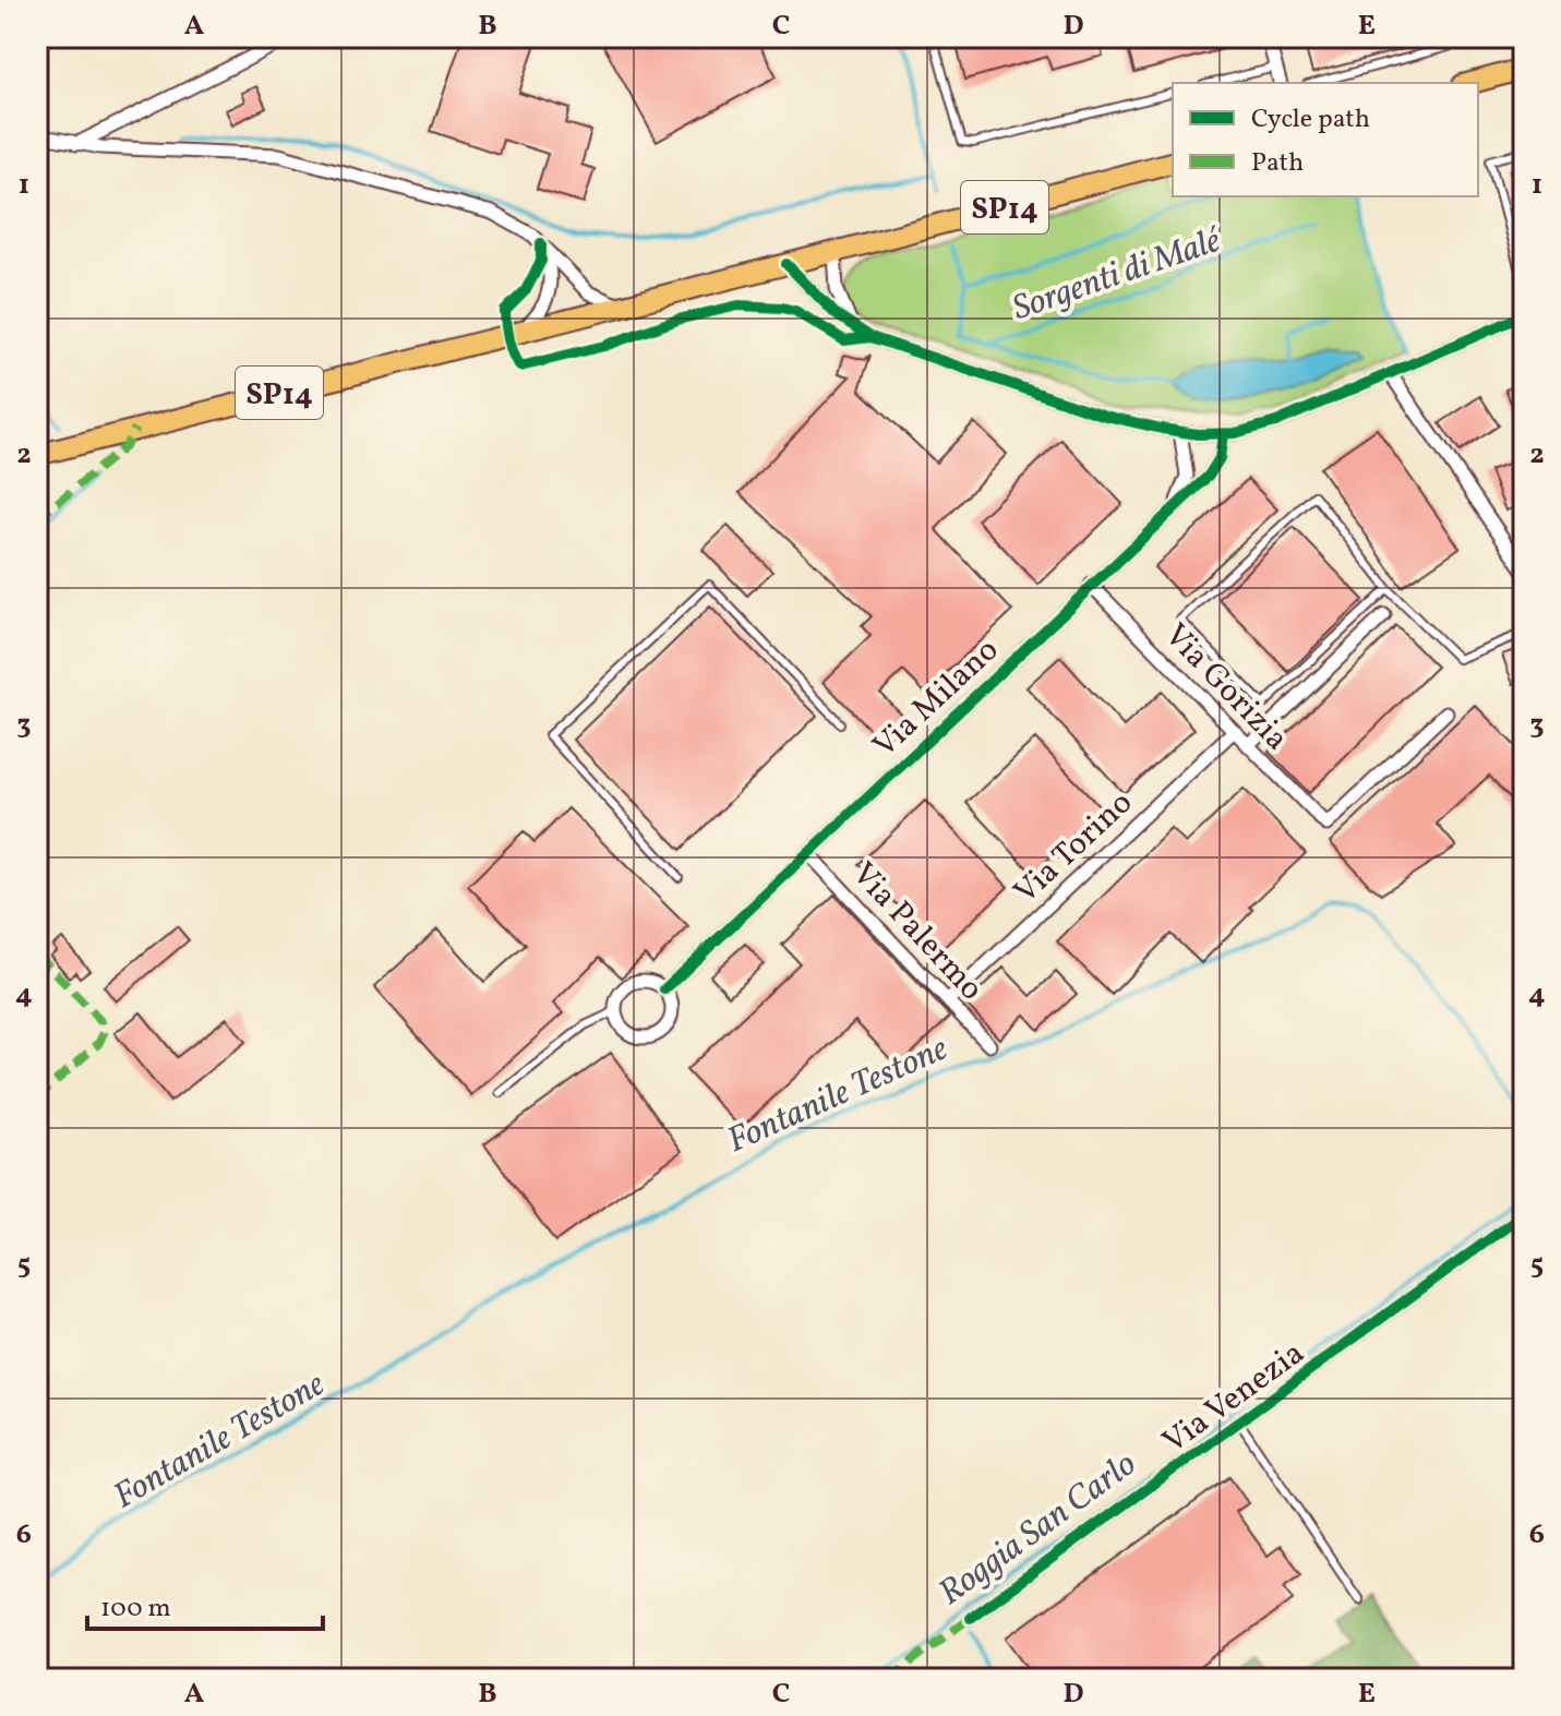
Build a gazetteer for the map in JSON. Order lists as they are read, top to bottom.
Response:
{
  "streets": {
    "main road": ["SP14"],
    "street": [
      "Via Gorizia",
      "Via Milano",
      "Via Torino",
      "Via Palermo",
      "Via Venezia"
    ]
  },
  "crossings": [
    ["Via Gorizia", "Via Milano"],
    ["Via Gorizia", "Via Torino"],
    ["Via Milano", "Via Palermo"],
    ["Via Torino", "Via Palermo"]
  ],
  "water": ["Sorgenti di Malé", "Fontanile Testone", "Roggia San Carlo"],
  "legend": ["Cycle path", "Path"],
  "scale_bar": "100 m",
  "grid": {
    "columns": [
      "A",
      "B",
      "C",
      "D",
      "E"
    ],
    "rows": [
      "1",
      "2",
      "3",
      "4",
      "5",
      "6"
    ]
  }
}
